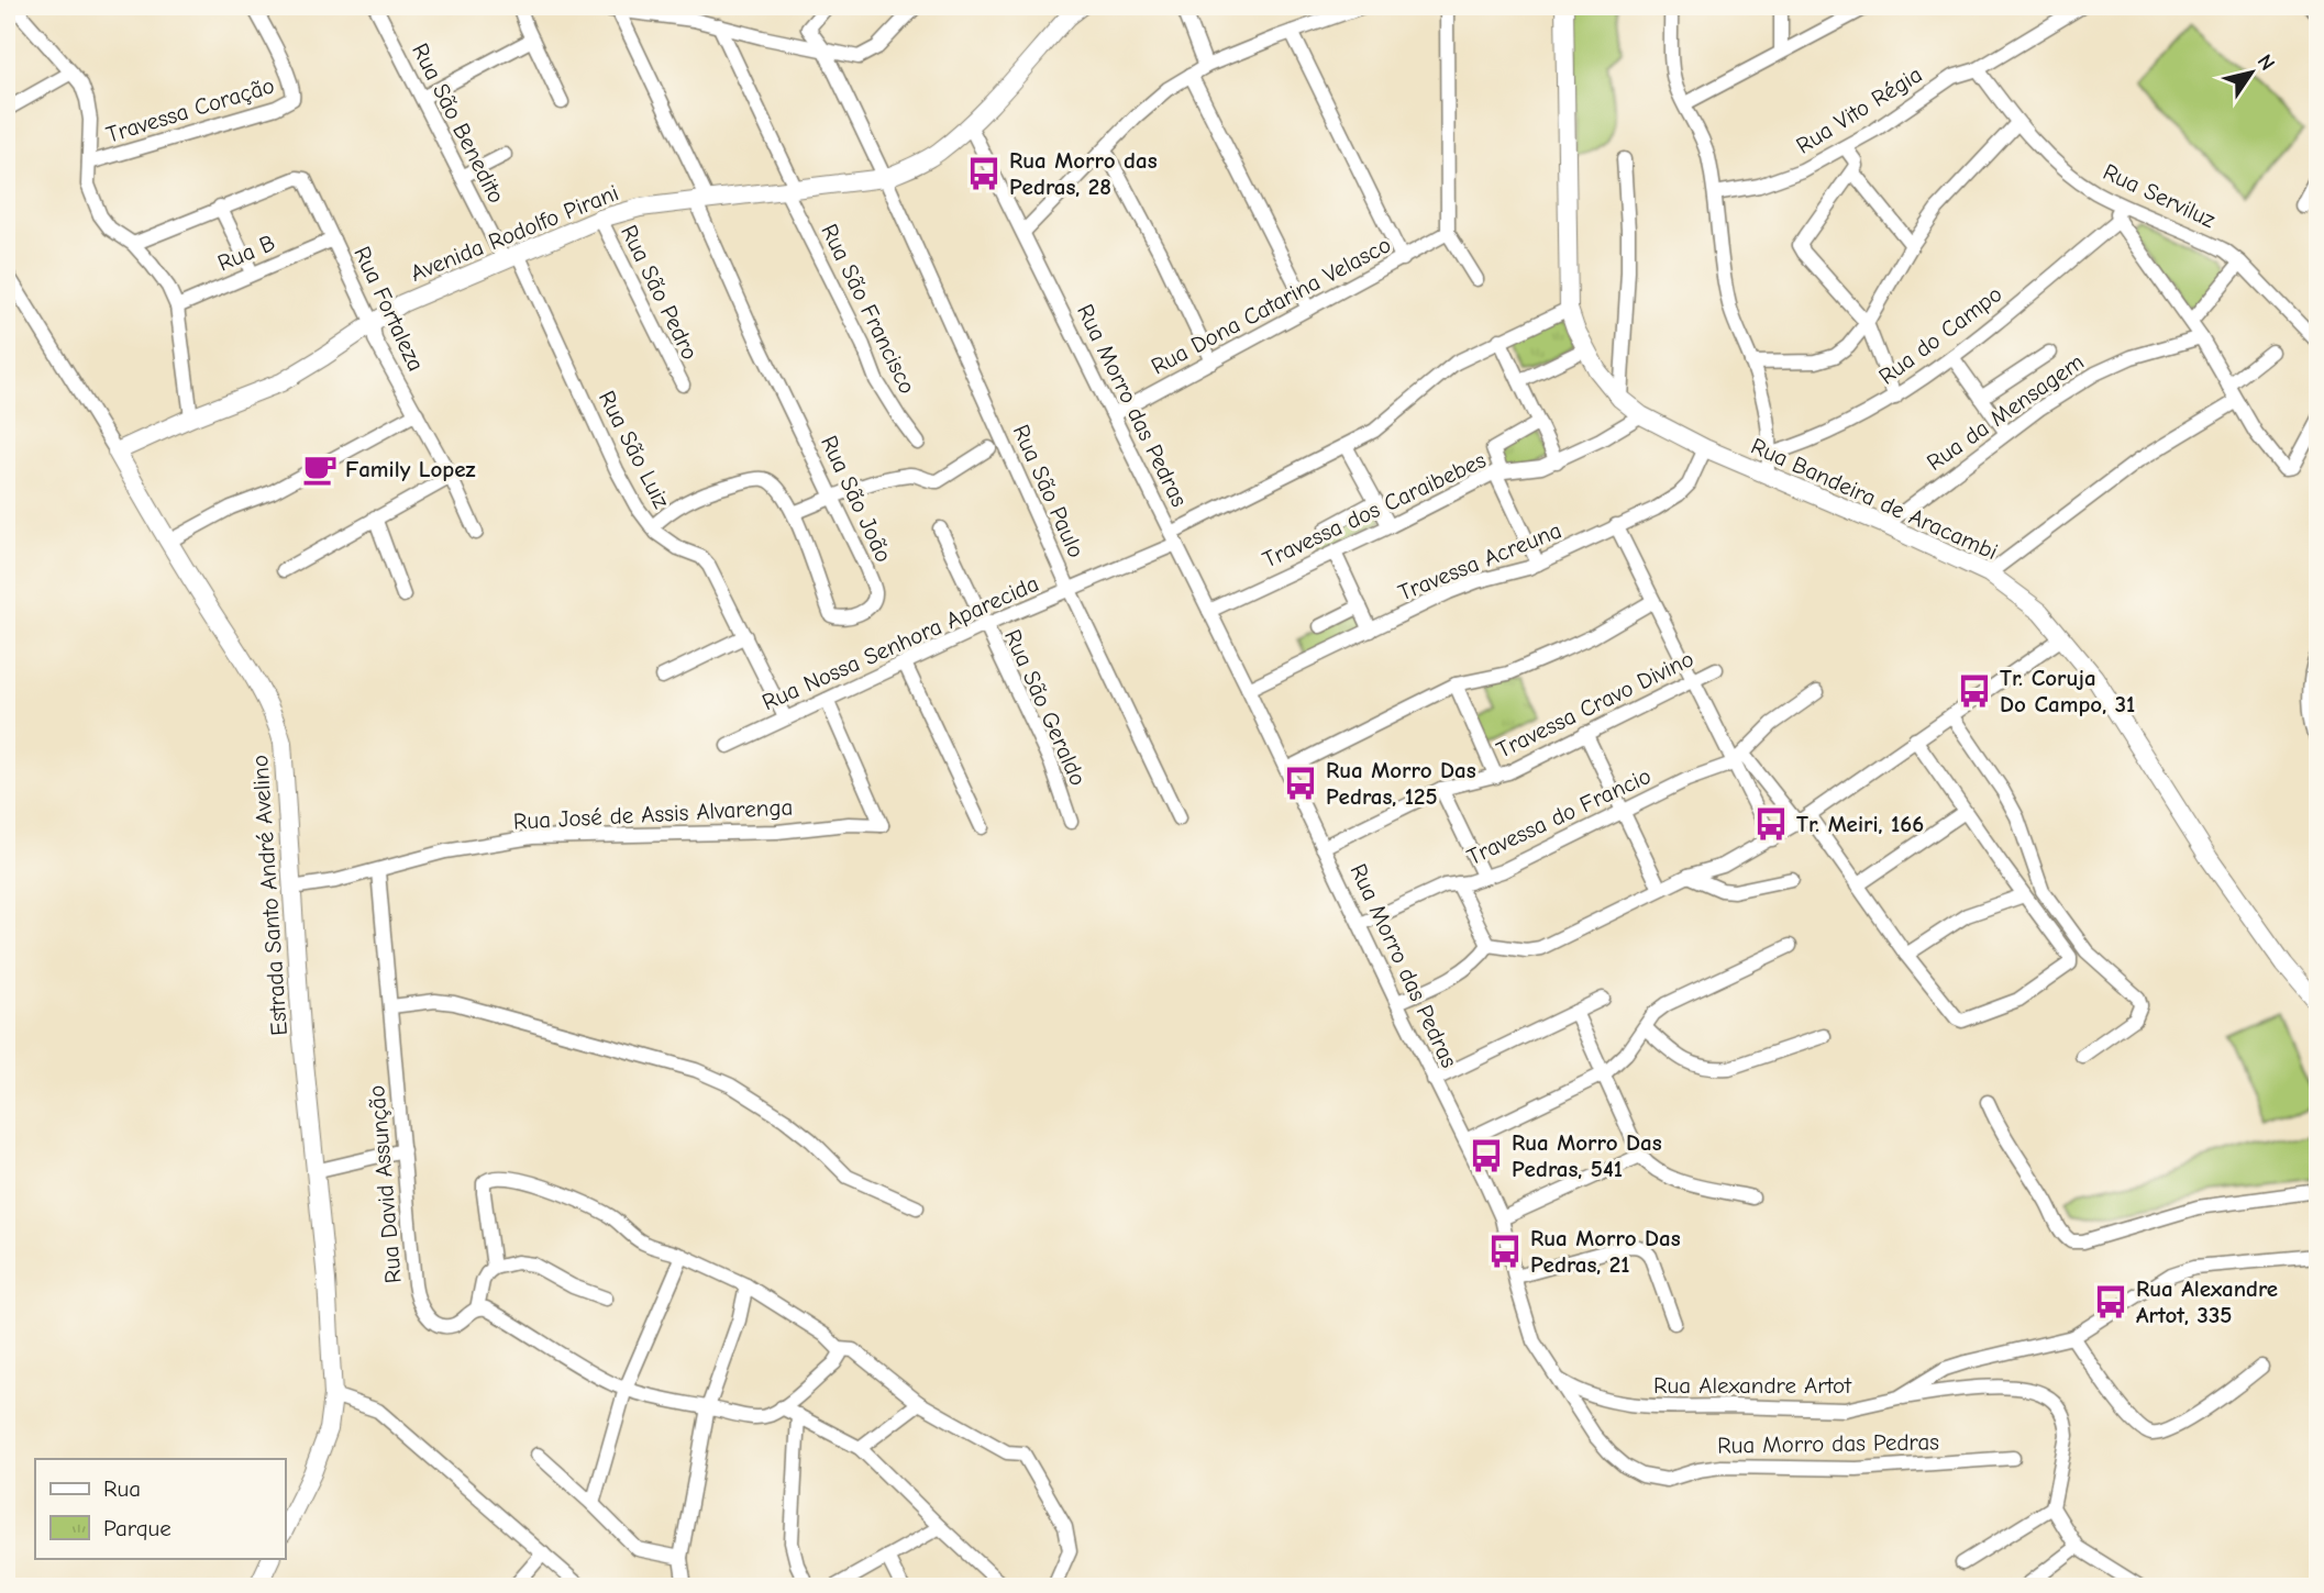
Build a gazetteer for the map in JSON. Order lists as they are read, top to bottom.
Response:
{
  "streets": {
    "main road": ["Avenida Rodolfo Pirani", "Rua Bandeira de Aracambi", "Estrada Santo André Avelino"],
    "street": [
      "Travessa Coração",
      "Rua Vito Régia",
      "Rua São Benedito",
      "Rua Serviluz",
      "Rua B",
      "Rua São Pedro",
      "Rua Dona Catarina Velasco",
      "Rua Fortaleza",
      "Rua São Francisco",
      "Rua do Campo",
      "Rua Morro das Pedras",
      "Rua da Mensagem",
      "Rua São Luiz",
      "Rua São Paulo",
      "Rua São João",
      "Travessa dos Caraibebes",
      "Travessa Acreuna",
      "Rua Nossa Senhora Aparecida",
      "Travessa Cravo Divino",
      "Rua São Geraldo",
      "Rua José de Assis Alvarenga",
      "Travessa do Francio",
      "Rua David Assunção",
      "Rua Alexandre Artot"
    ]
  },
  "crossings": [
    ["Rua Vito Régia", "Rua Serviluz"],
    ["Rua São Benedito", "Avenida Rodolfo Pirani"],
    ["Rua São Benedito", "Rua São Luiz"],
    ["Rua Serviluz", "Rua do Campo"],
    ["Avenida Rodolfo Pirani", "Rua São Pedro"],
    ["Avenida Rodolfo Pirani", "Rua Fortaleza"],
    ["Avenida Rodolfo Pirani", "Rua São Francisco"],
    ["Avenida Rodolfo Pirani", "Rua Morro das Pedras"],
    ["Avenida Rodolfo Pirani", "Rua São Luiz"],
    ["Avenida Rodolfo Pirani", "Rua São Paulo"],
    ["Avenida Rodolfo Pirani", "Rua São João"],
    ["Avenida Rodolfo Pirani", "Estrada Santo André Avelino"],
    ["Rua B", "Rua Fortaleza"],
    ["Rua Dona Catarina Velasco", "Rua Morro das Pedras"],
    ["Rua Morro das Pedras", "Travessa dos Caraibebes"],
    ["Rua Morro das Pedras", "Travessa Acreuna"],
    ["Rua Morro das Pedras", "Rua Nossa Senhora Aparecida"],
    ["Rua Morro das Pedras", "Travessa Cravo Divino"],
    ["Rua Morro das Pedras", "Travessa do Francio"],
    ["Rua Morro das Pedras", "Rua Alexandre Artot"],
    ["Rua da Mensagem", "Rua Bandeira de Aracambi"],
    ["Rua São Luiz", "Rua São João"],
    ["Rua São Luiz", "Rua Nossa Senhora Aparecida"],
    ["Rua São Paulo", "Rua Nossa Senhora Aparecida"],
    ["Rua Bandeira de Aracambi", "Travessa dos Caraibebes"],
    ["Rua Bandeira de Aracambi", "Travessa Acreuna"],
    ["Rua Bandeira de Aracambi", "Rua Nossa Senhora Aparecida"],
    ["Rua Nossa Senhora Aparecida", "Rua São Geraldo"],
    ["Rua Nossa Senhora Aparecida", "Rua José de Assis Alvarenga"],
    ["Rua José de Assis Alvarenga", "Estrada Santo André Avelino"],
    ["Rua José de Assis Alvarenga", "Rua David Assunção"]
  ],
  "places": {
    "bus stop": [
      "Rua Morro das Pedras, 28",
      "Tr. Coruja Do Campo, 31",
      "Rua Morro Das Pedras, 125",
      "Tr. Meiri, 166",
      "Rua Morro Das Pedras, 541",
      "Rua Morro Das Pedras, 21",
      "Rua Alexandre Artot, 335"
    ],
    "cafe": ["Family Lopez"]
  },
  "legend": ["Rua", "Parque"],
  "north": "top right"
}
